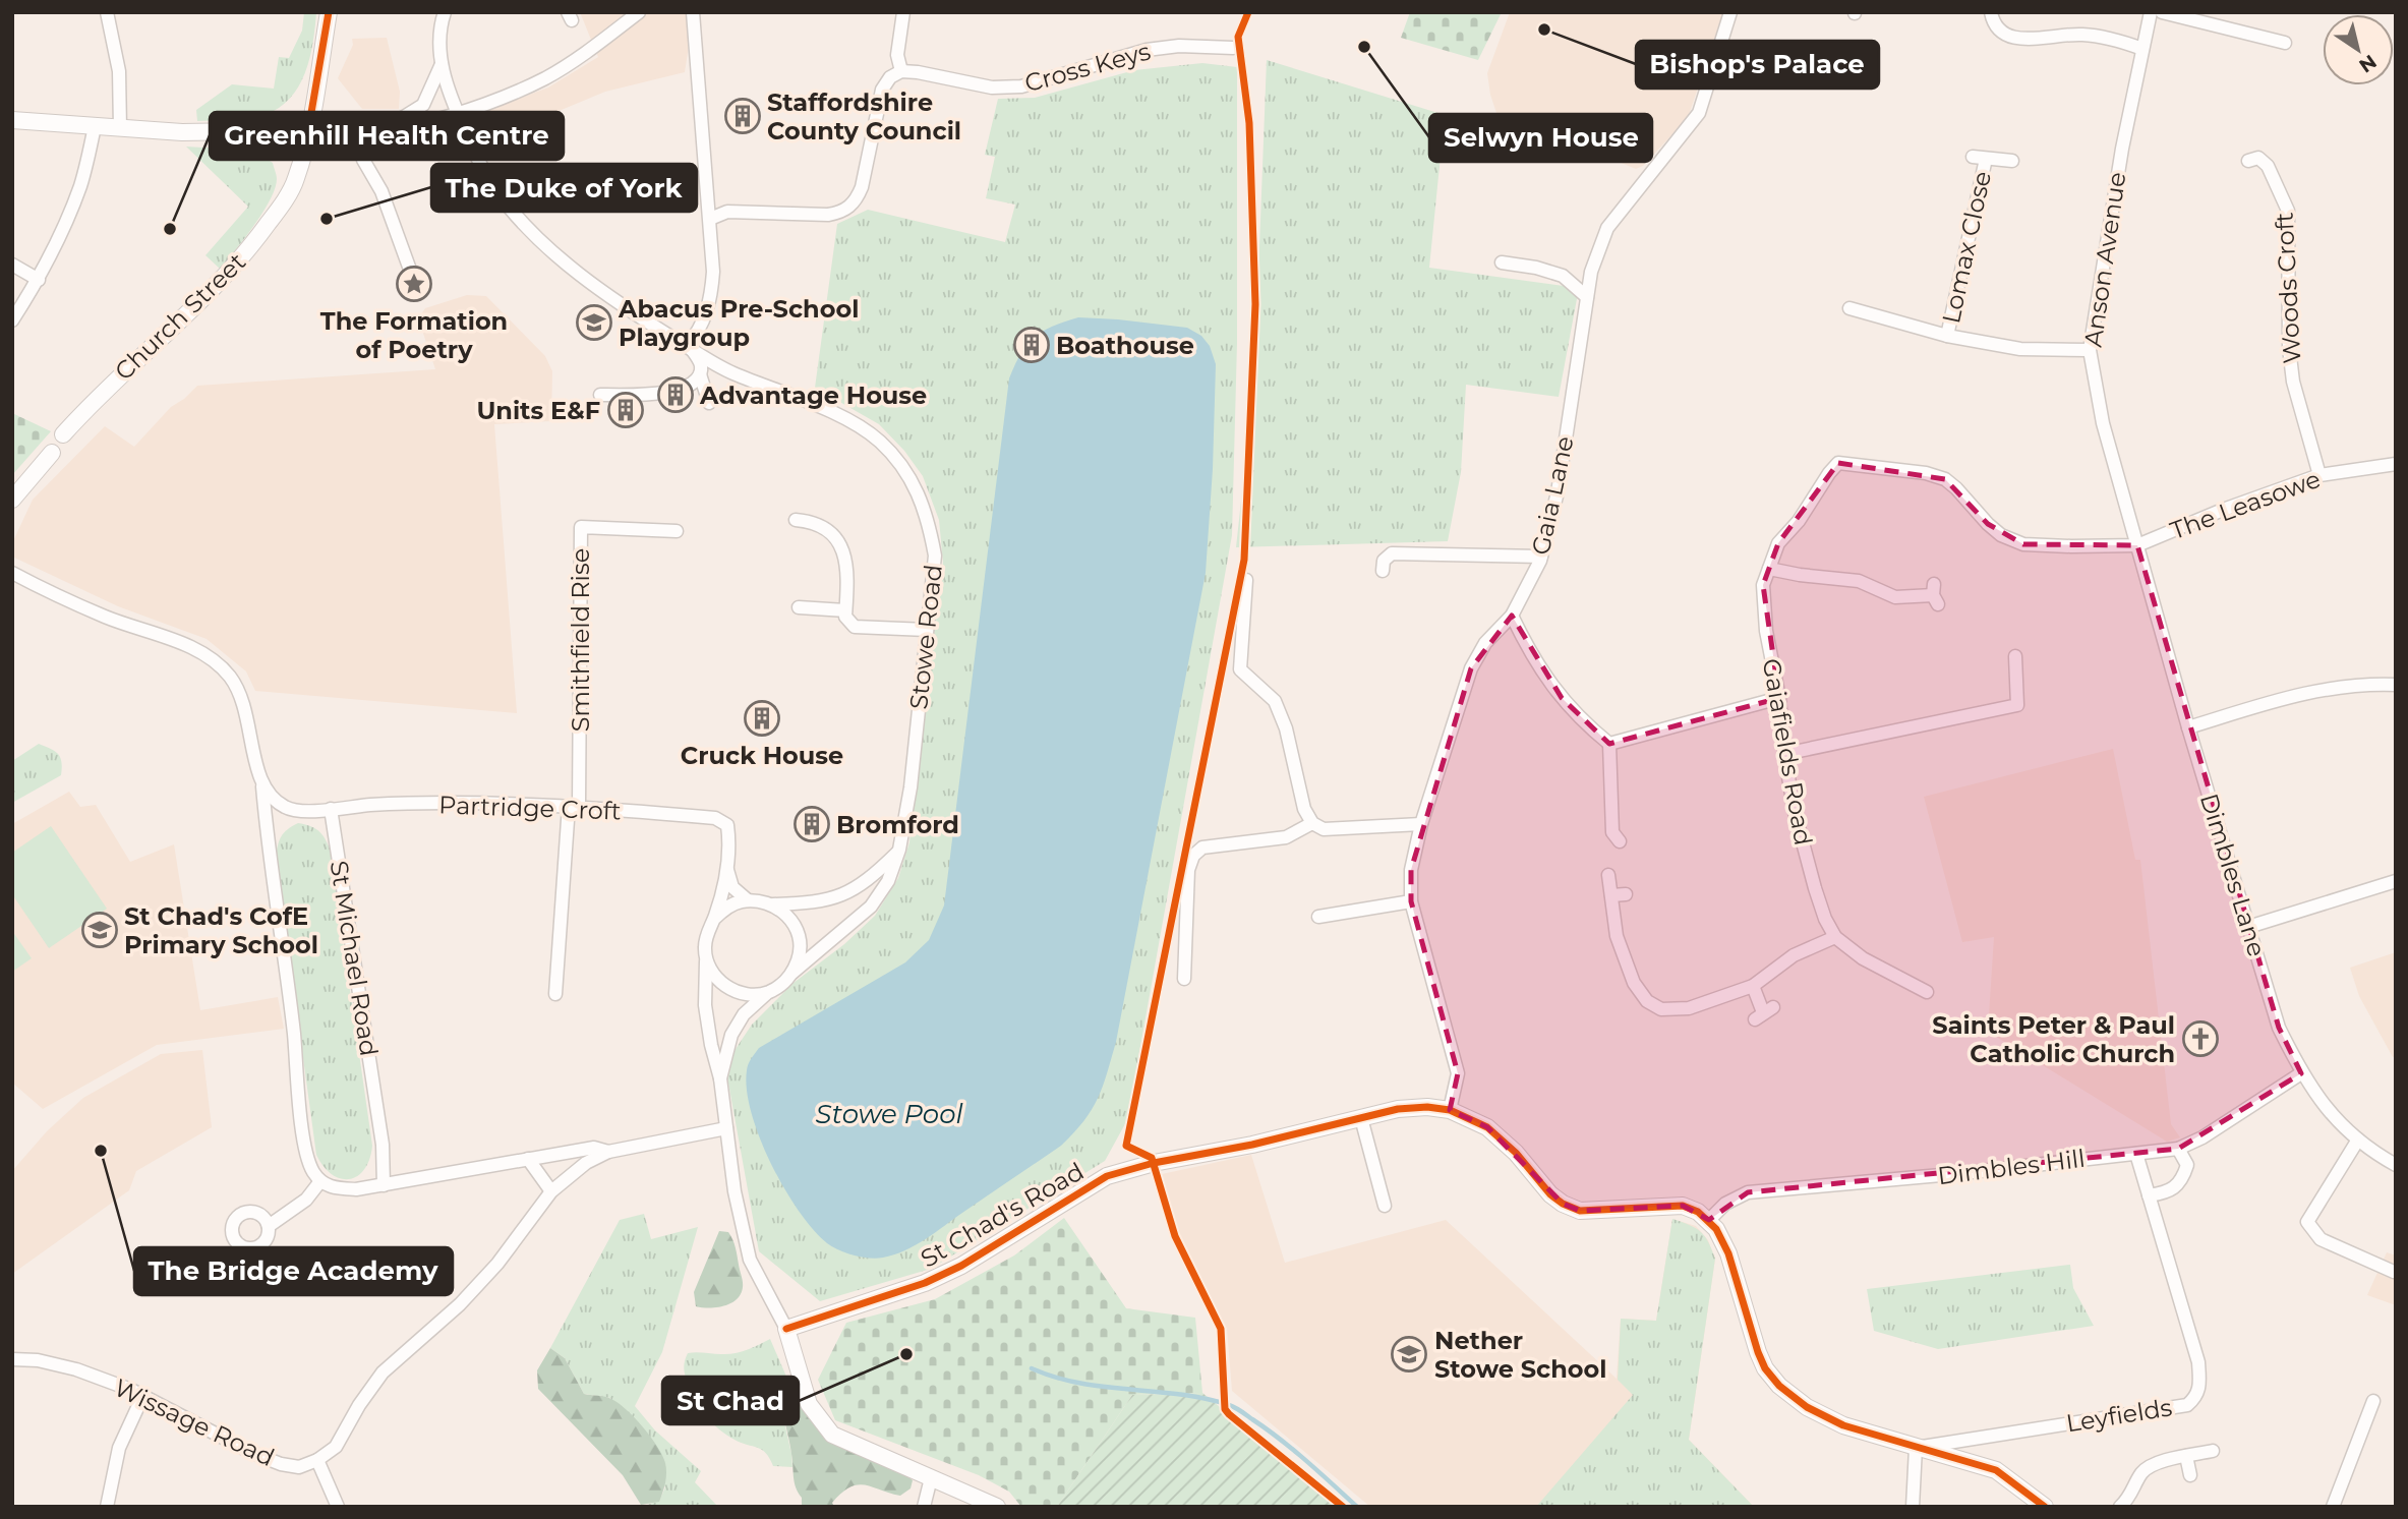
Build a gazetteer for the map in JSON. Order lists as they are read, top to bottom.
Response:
{
  "streets": {
    "street": [
      "Cross Keys",
      "Lomax Close",
      "Anson Avenue",
      "Woods Croft",
      "Church Street",
      "Gaia Lane",
      "The Leasowe",
      "Stowe Road",
      "Smithfield Rise",
      "Gaiafields Road",
      "Partridge Croft",
      "Dimbles Lane",
      "St Michael Road",
      "Dimbles Hill",
      "St Chad's Road",
      "Leyfields",
      "Wissage Road"
    ]
  },
  "crossings": [
    ["Anson Avenue", "The Leasowe"],
    ["Anson Avenue", "Gaiafields Road"],
    ["Anson Avenue", "Dimbles Lane"],
    ["Woods Croft", "The Leasowe"],
    ["Gaia Lane", "St Chad's Road"],
    ["The Leasowe", "Gaiafields Road"],
    ["The Leasowe", "Dimbles Lane"],
    ["Smithfield Rise", "Partridge Croft"],
    ["Gaiafields Road", "Dimbles Lane"],
    ["Partridge Croft", "St Michael Road"],
    ["Dimbles Lane", "Dimbles Hill"],
    ["Dimbles Hill", "Leyfields"]
  ],
  "water": ["Stowe Pool"],
  "places": {
    "other": [
      "Bishop's Palace",
      "Selwyn House",
      "The Duke of York",
      "Greenhill Health Centre",
      "The Bridge Academy",
      "St Chad"
    ],
    "building": [
      "Staffordshire County Council",
      "Boathouse",
      "Advantage House",
      "Units E&F",
      "Cruck House",
      "Bromford"
    ],
    "place": ["The Formation of Poetry"],
    "school or university": ["Abacus Pre-School Playgroup", "St Chad's CofE Primary School", "Nether Stowe School"],
    "church": ["Saints Peter & Paul Catholic Church"]
  },
  "north": "bottom right"
}
